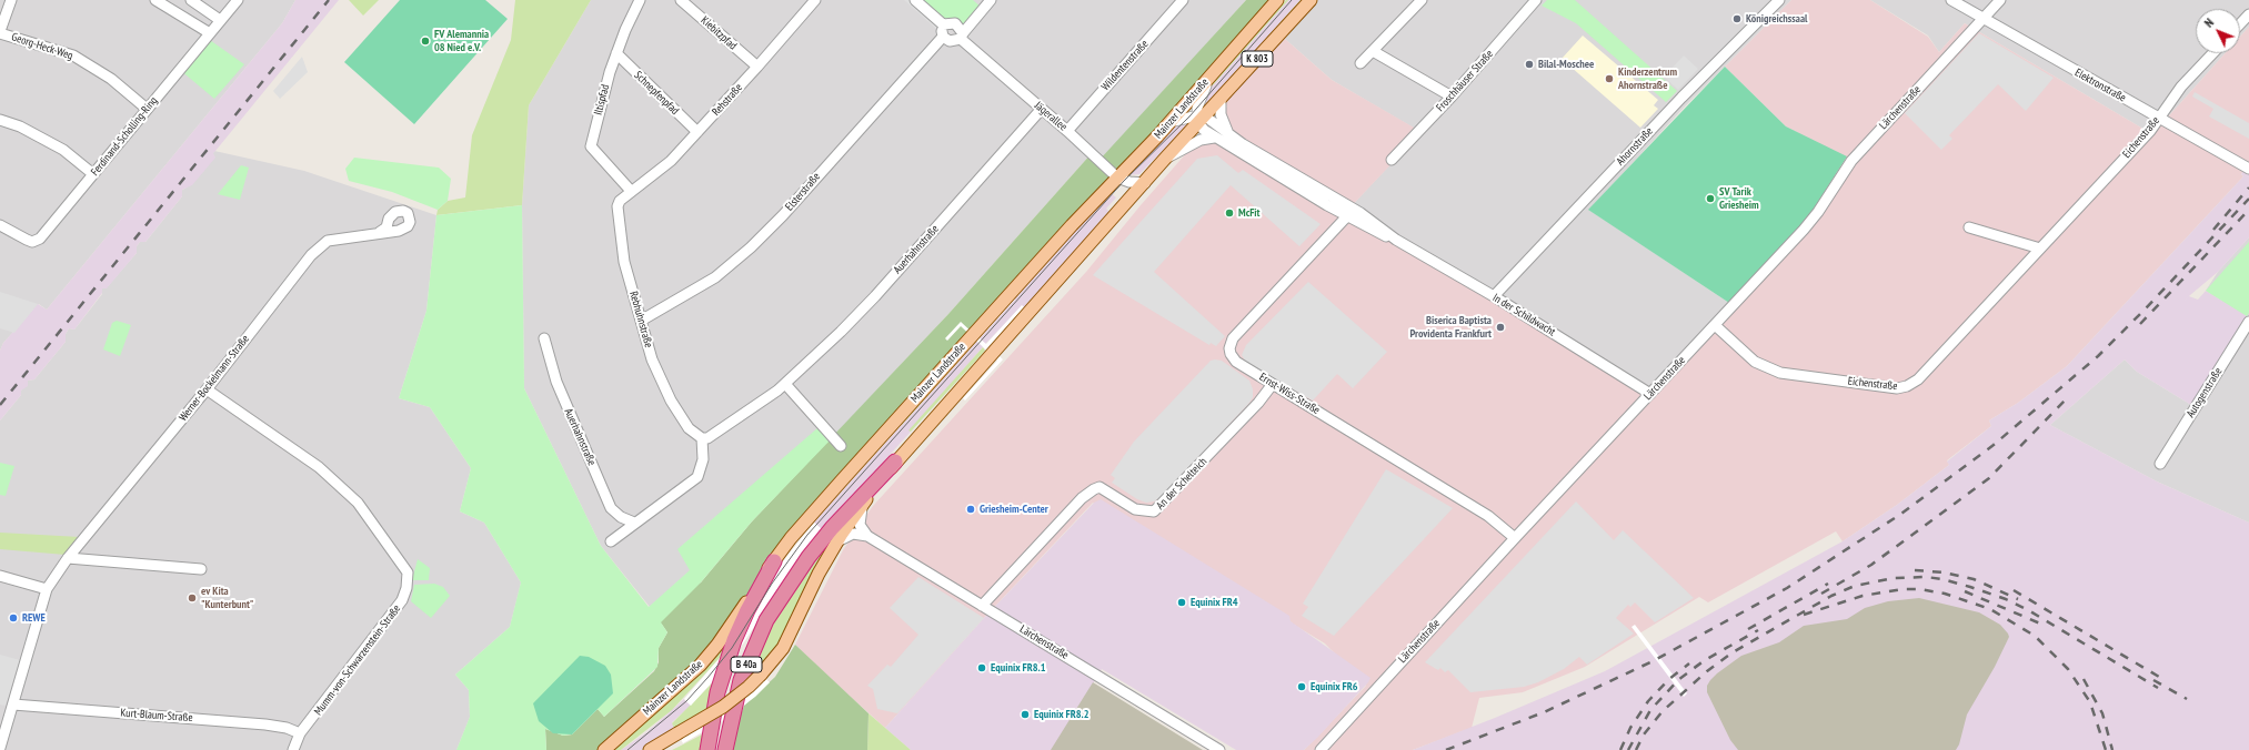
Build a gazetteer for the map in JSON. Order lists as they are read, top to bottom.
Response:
{
  "streets": {
    "highway": ["B 40a"],
    "main road": ["K 803", "Mainzer Landstraße"],
    "street": [
      "Kiebitzpfad",
      "Georg-Heck-Weg",
      "Wildentenstraße",
      "Froschhäuser Straße",
      "Elektronstraße",
      "Schnepfenpfad",
      "Iltispfad",
      "Rehstraße",
      "Lärchenstraße",
      "Jägerallee",
      "Ferdinand-Scholling-Ring",
      "Eichenstraße",
      "Ahornstraße",
      "Elsterstraße",
      "Auerhahnstraße",
      "In der Schildwacht",
      "Rebhuhnstraße",
      "Werner-Bockelmann-Straße",
      "Autogenstraße",
      "Ernst-Wiss-Straße",
      "An der Schelteich",
      "Mumm-von-Schwarzenstein-Straße",
      "Kurt-Blaum-Straße"
    ]
  },
  "crossings": [
    ["Kiebitzpfad", "Rehstraße"],
    ["Georg-Heck-Weg", "Ferdinand-Scholling-Ring"],
    ["Wildentenstraße", "Jägerallee"],
    ["Elektronstraße", "Lärchenstraße"],
    ["Elektronstraße", "Eichenstraße"],
    ["Schnepfenpfad", "Iltispfad"],
    ["Schnepfenpfad", "Rehstraße"],
    ["Iltispfad", "Rehstraße"],
    ["Iltispfad", "Rebhuhnstraße"],
    ["Rehstraße", "Rebhuhnstraße"],
    ["Lärchenstraße", "Eichenstraße"],
    ["Lärchenstraße", "In der Schildwacht"],
    ["Lärchenstraße", "Ernst-Wiss-Straße"],
    ["Lärchenstraße", "An der Schelteich"],
    ["Mainzer Landstraße", "Jägerallee"],
    ["Mainzer Landstraße", "In der Schildwacht"],
    ["Mainzer Landstraße", "B 40a"],
    ["Jägerallee", "Auerhahnstraße"],
    ["Ahornstraße", "In der Schildwacht"],
    ["Elsterstraße", "Rebhuhnstraße"],
    ["Auerhahnstraße", "Rebhuhnstraße"],
    ["In der Schildwacht", "Ernst-Wiss-Straße"],
    ["Werner-Bockelmann-Straße", "Mumm-von-Schwarzenstein-Straße"],
    ["Werner-Bockelmann-Straße", "Kurt-Blaum-Straße"],
    ["Ernst-Wiss-Straße", "An der Schelteich"],
    ["Mumm-von-Schwarzenstein-Straße", "Kurt-Blaum-Straße"]
  ],
  "places": [
    "Königreichssaal",
    "FV Alemannia 08 Nied e.V.",
    "Bilal-Moschee",
    "Kinderzentrum Ahornstraße",
    "SV Tarik Griesheim",
    "McFit",
    "Biserica Baptista Providenta Frankfurt",
    "Griesheim-Center",
    "ev Kita \"Kunterbunt\"",
    "Equinix FR4",
    "REWE",
    "Equinix FR8.1",
    "Equinix FR6",
    "Equinix FR8.2"
  ],
  "north": "top left"
}
